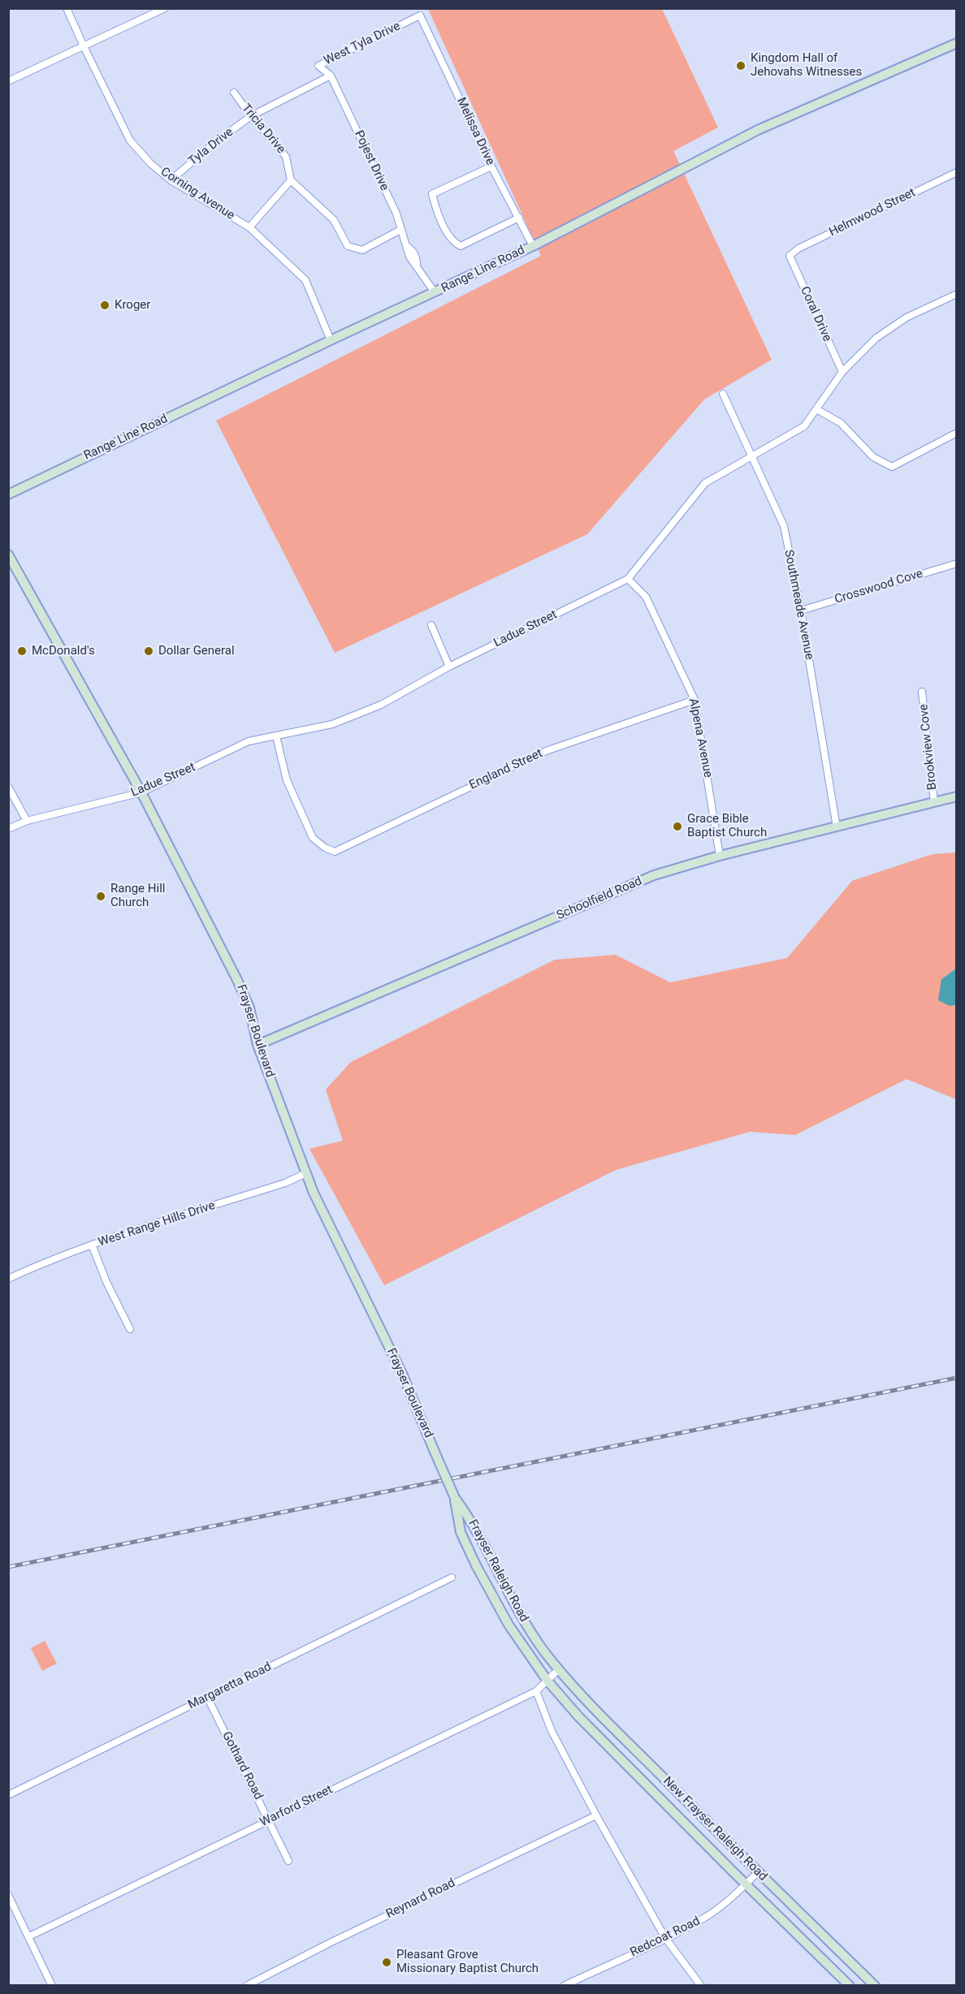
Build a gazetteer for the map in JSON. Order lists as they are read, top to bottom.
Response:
{
  "streets": {
    "main road": [
      "Range Line Road",
      "Schoolfield Road",
      "Frayser Boulevard",
      "Frayser Raleigh Road",
      "New Frayser Raleigh Road"
    ],
    "street": [
      "West Tyla Drive",
      "Tricia Drive",
      "Melissa Drive",
      "Tyla Drive",
      "Pojest Drive",
      "Corning Avenue",
      "Helmwood Street",
      "Coral Drive",
      "Crosswood Cove",
      "Southmeade Avenue",
      "Ladue Street",
      "Alpena Avenue",
      "Brookview Cove",
      "England Street",
      "West Range Hills Drive",
      "Margaretta Road",
      "Gothard Road",
      "Warford Street",
      "Reynard Road",
      "Redcoat Road"
    ]
  },
  "crossings": [
    ["West Tyla Drive", "Melissa Drive"],
    ["West Tyla Drive", "Tyla Drive"],
    ["West Tyla Drive", "Pojest Drive"],
    ["Tricia Drive", "Tyla Drive"],
    ["Melissa Drive", "Range Line Road"],
    ["Tyla Drive", "Pojest Drive"],
    ["Tyla Drive", "Corning Avenue"],
    ["Pojest Drive", "Range Line Road"],
    ["Corning Avenue", "Range Line Road"],
    ["Helmwood Street", "Coral Drive"],
    ["Coral Drive", "Ladue Street"],
    ["Crosswood Cove", "Southmeade Avenue"],
    ["Southmeade Avenue", "Ladue Street"],
    ["Southmeade Avenue", "Schoolfield Road"],
    ["Ladue Street", "Alpena Avenue"],
    ["Ladue Street", "England Street"],
    ["Ladue Street", "Frayser Boulevard"],
    ["Alpena Avenue", "England Street"],
    ["Alpena Avenue", "Schoolfield Road"],
    ["Brookview Cove", "Schoolfield Road"],
    ["Schoolfield Road", "Frayser Boulevard"],
    ["Frayser Boulevard", "West Range Hills Drive"],
    ["Frayser Boulevard", "Frayser Raleigh Road"],
    ["Frayser Raleigh Road", "Warford Street"],
    ["Frayser Raleigh Road", "New Frayser Raleigh Road"],
    ["Margaretta Road", "Gothard Road"],
    ["Gothard Road", "Warford Street"],
    ["Warford Street", "New Frayser Raleigh Road"],
    ["New Frayser Raleigh Road", "Redcoat Road"]
  ],
  "places": [
    "Kingdom Hall of Jehovahs Witnesses",
    "Kroger",
    "McDonald's",
    "Dollar General",
    "Grace Bible Baptist Church",
    "Range Hill Church",
    "Pleasant Grove Missionary Baptist Church"
  ]
}
